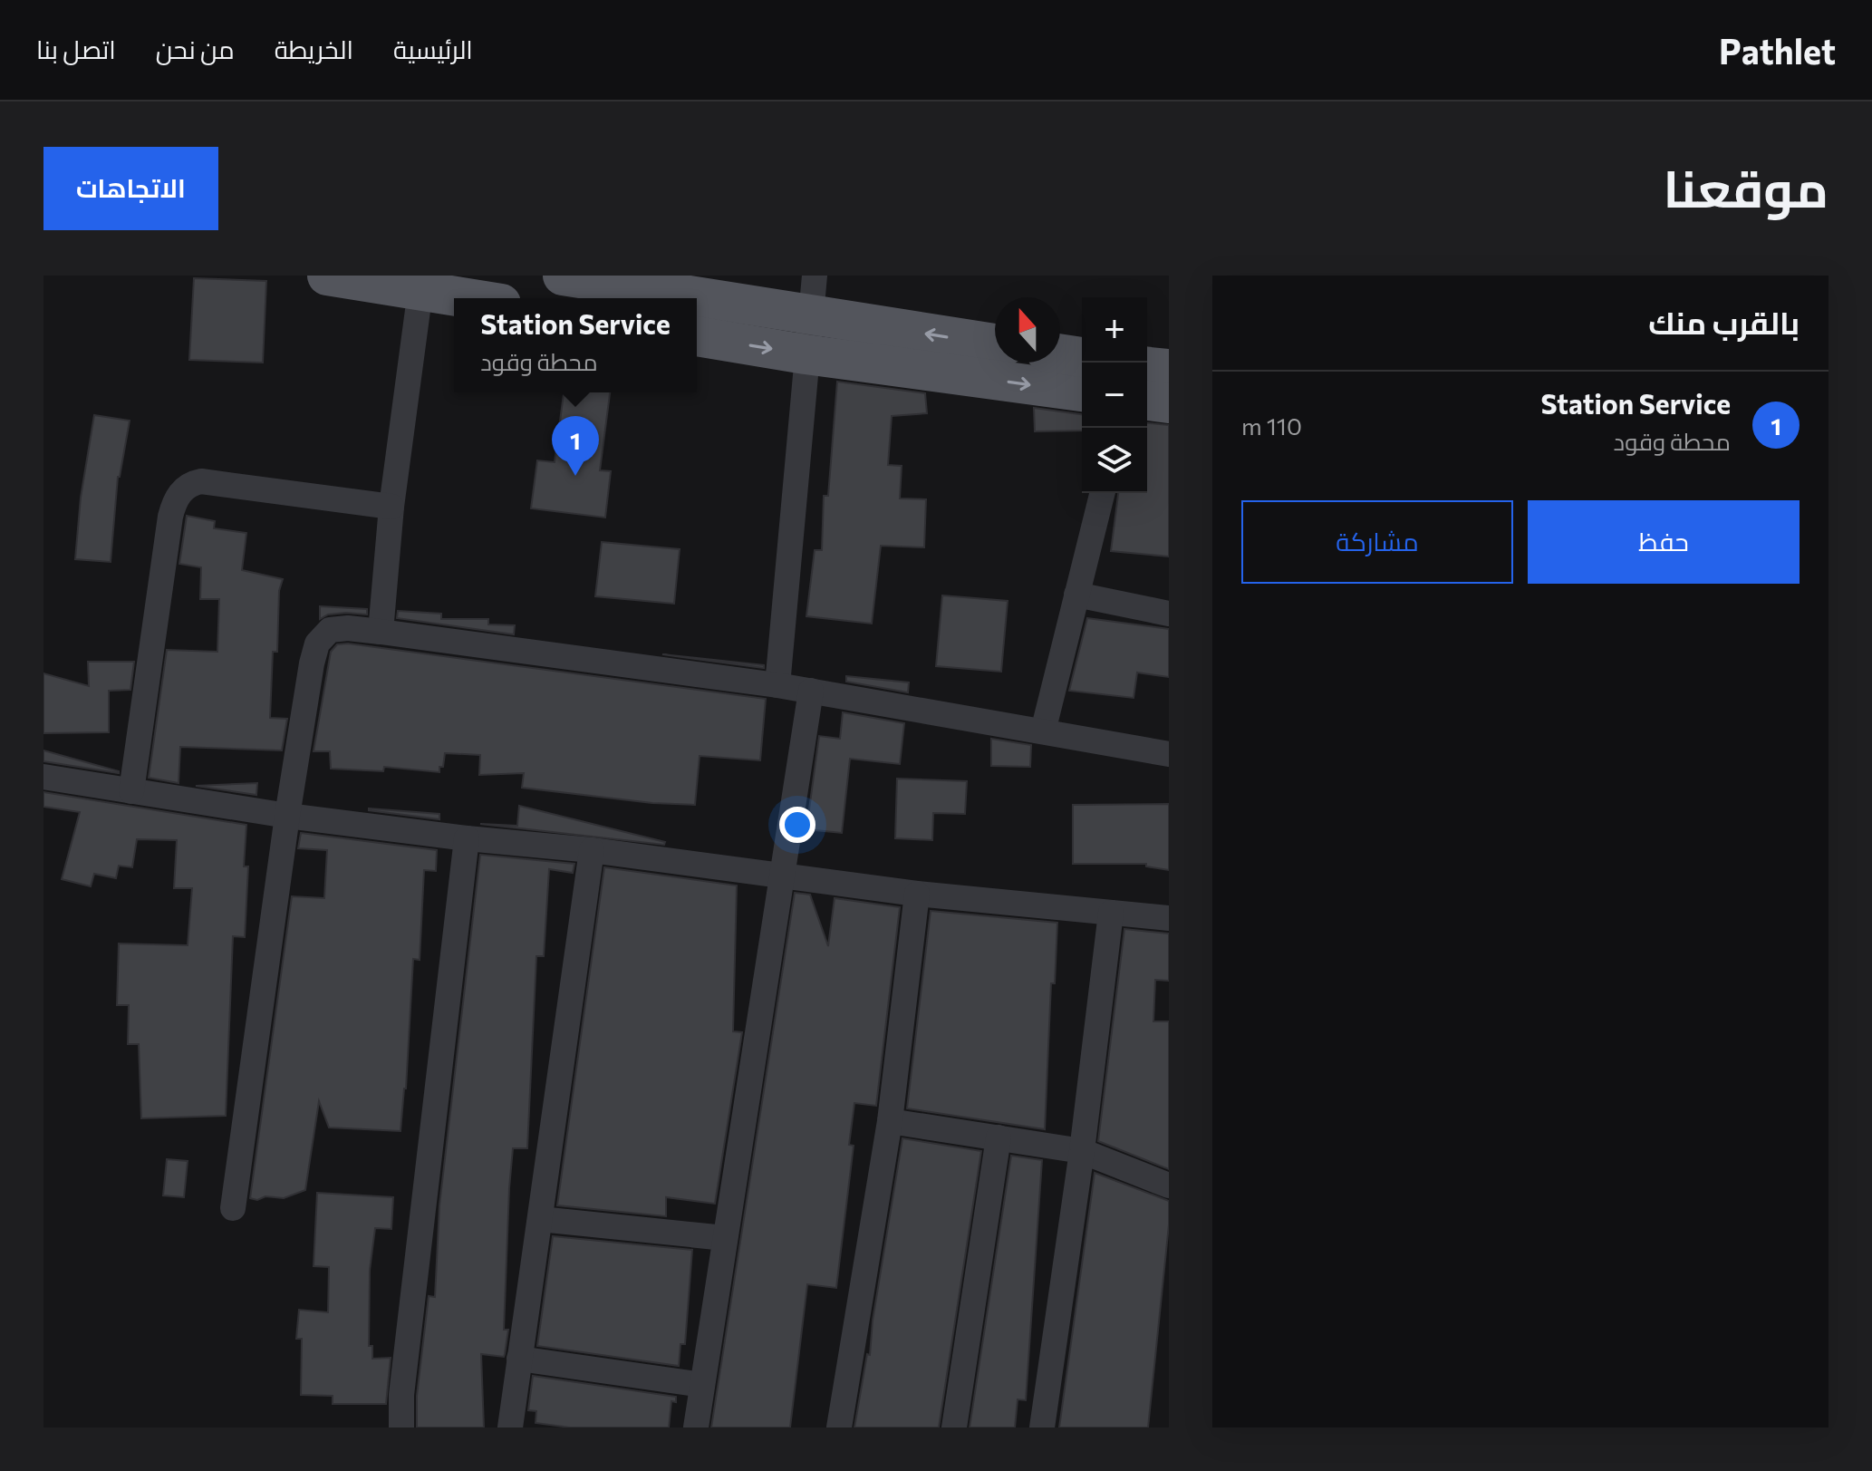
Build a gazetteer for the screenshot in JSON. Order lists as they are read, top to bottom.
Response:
{
  "north": "top",
  "page": {
    "header": "Pathlet",
    "nav": [
      "الرئيسية",
      "الخريطة",
      "من نحن",
      "اتصل بنا"
    ],
    "title": "موقعنا",
    "buttons": [
      "الاتجاهات",
      ["حفظ", "مشاركة"]
    ],
    "heading": "بالقرب منك",
    "map_buttons": ["+", "−"],
    "popup": ["Station Service", "محطة وقود"],
    "list": [
      {
        "mark": "1",
        "name": "Station Service",
        "note": "محطة وقود",
        "value": "110 m"
      }
    ],
    "pins": "1"
  }
}
